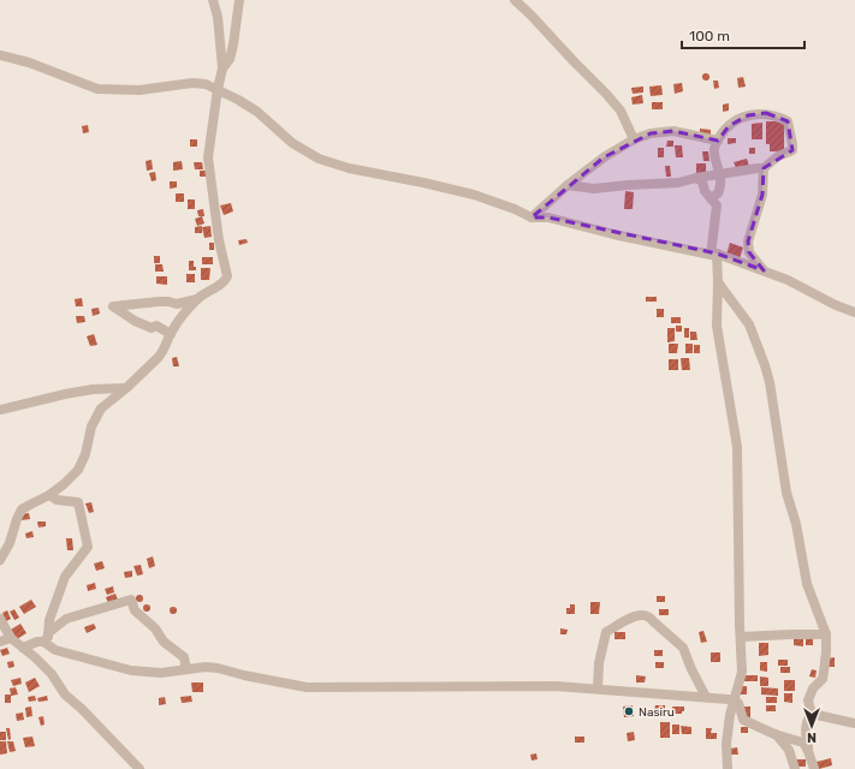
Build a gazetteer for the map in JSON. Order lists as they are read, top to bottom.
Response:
{
  "places": ["Nasiru"],
  "scale_bar": "100 m",
  "north": "bottom"
}
